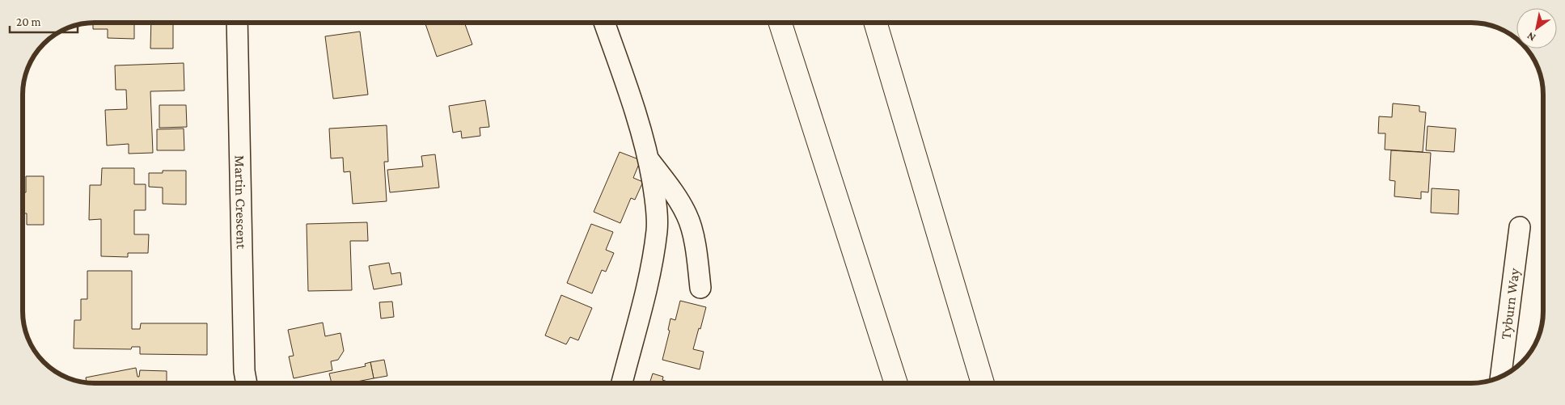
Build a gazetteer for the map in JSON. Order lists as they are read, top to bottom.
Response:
{
  "streets": {
    "street": ["Martin Crescent", "Tyburn Way"]
  },
  "scale_bar": "20 m",
  "north": "bottom left"
}
